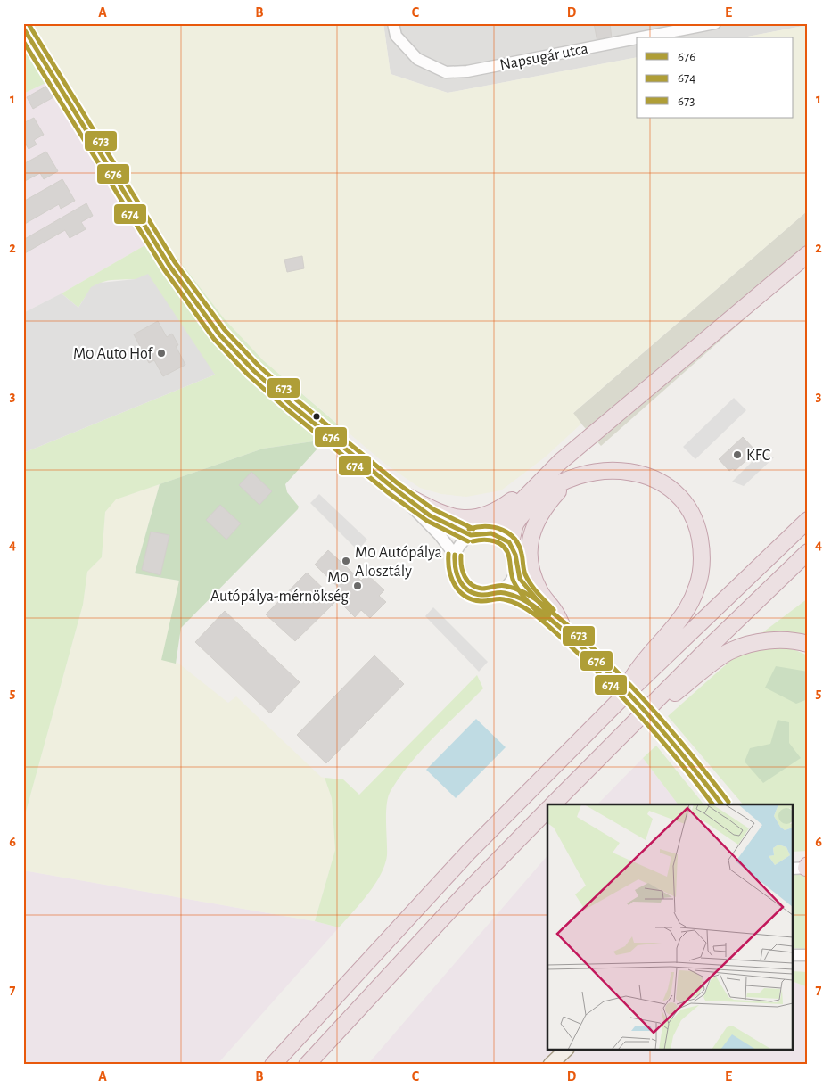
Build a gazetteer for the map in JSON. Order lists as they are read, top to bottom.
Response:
{
  "streets": {
    "street": ["Napsugár utca"]
  },
  "places": [
    "M0 Auto Hof",
    "KFC",
    "M0 Autópálya Alosztály",
    "M0 Autópálya-mérnökség"
  ],
  "lines": ["transit line 673", "transit line 676", "transit line 674"],
  "legend": ["676", "674", "673"],
  "grid": {
    "columns": [
      "A",
      "B",
      "C",
      "D",
      "E"
    ],
    "rows": [
      "1",
      "2",
      "3",
      "4",
      "5",
      "6",
      "7"
    ]
  }
}
